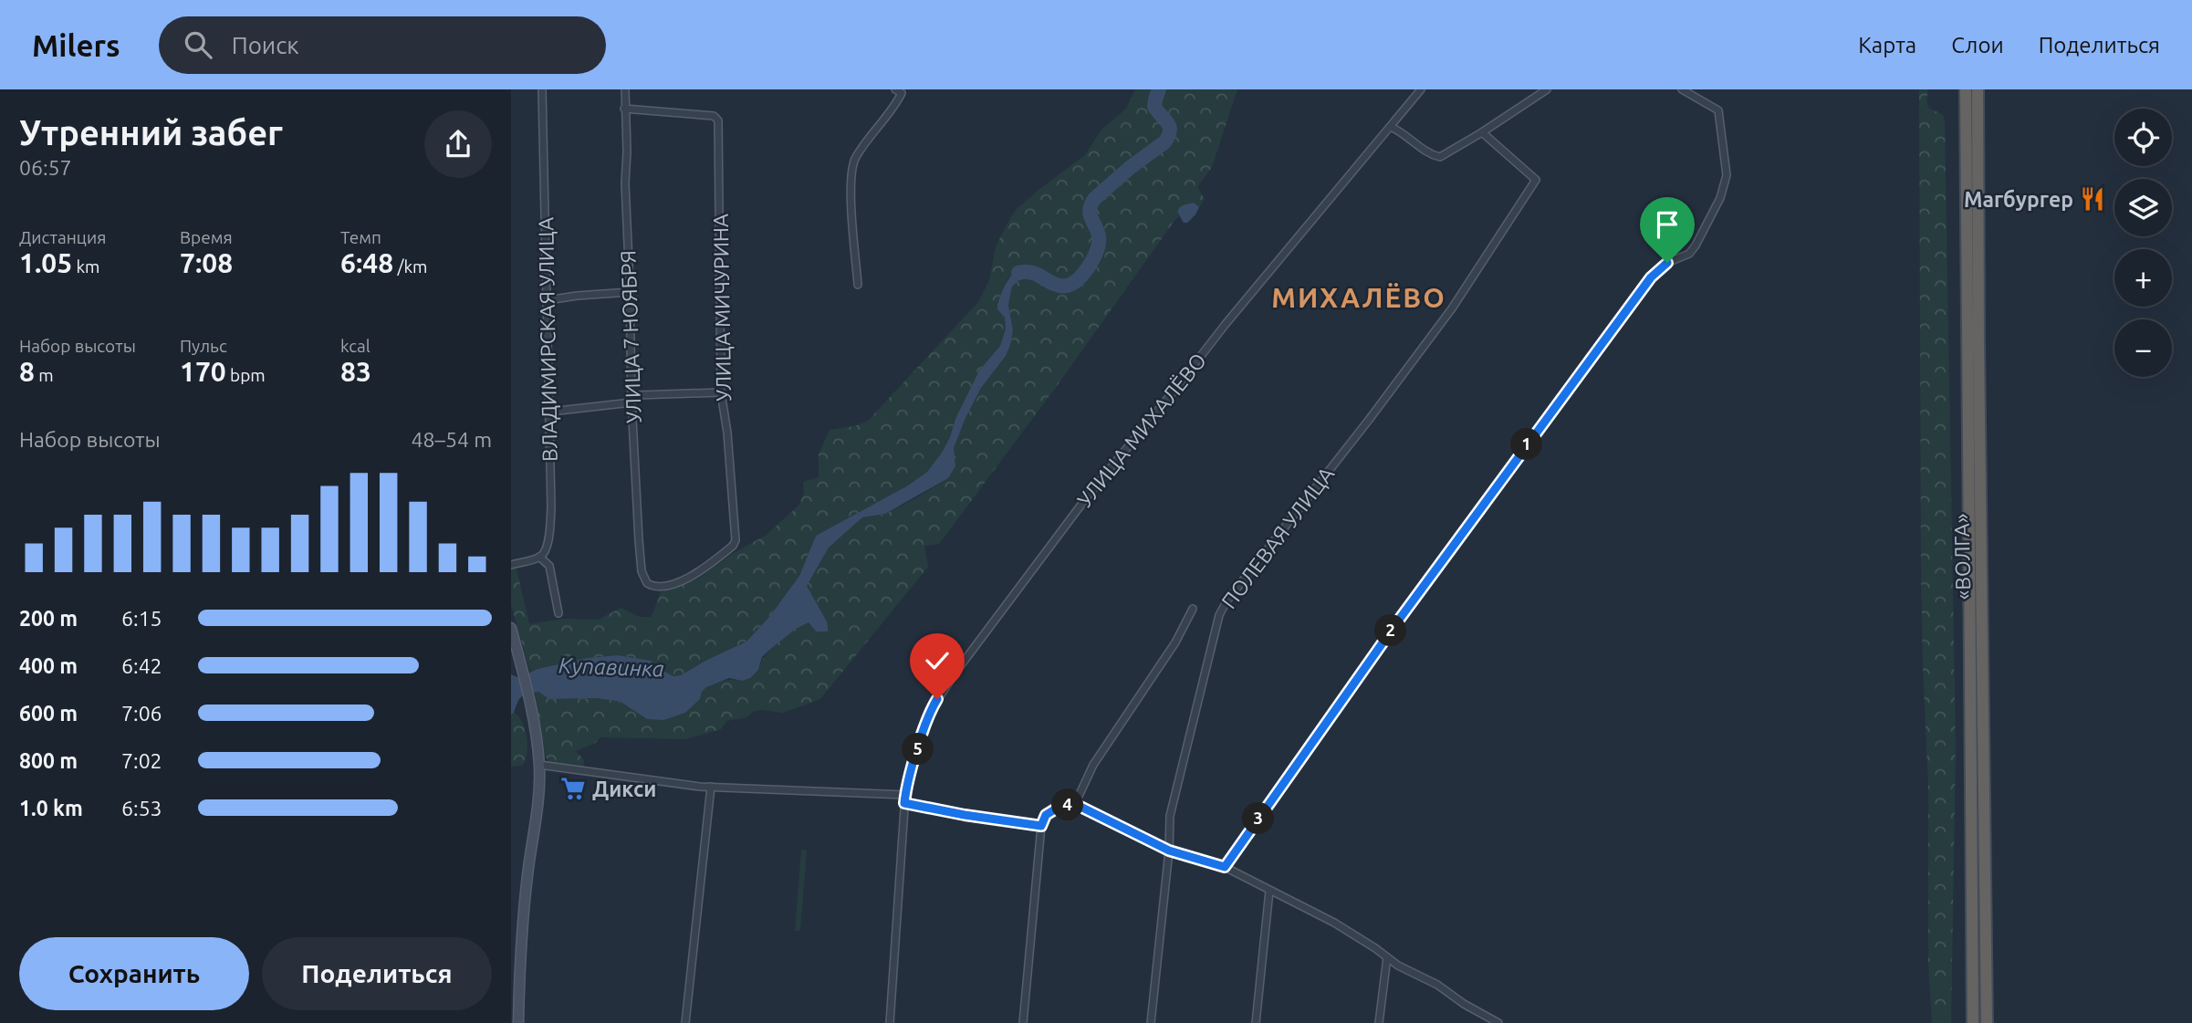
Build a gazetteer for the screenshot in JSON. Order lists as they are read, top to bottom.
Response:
{
  "streets": {
    "highway": ["«ВОЛГА»"],
    "street": [
      "УЛИЦА МИЧУРИНА",
      "УЛИЦА 7 НОЯБРЯ",
      "ВЛАДИМИРСКАЯ УЛИЦА",
      "УЛИЦА МИХАЛЁВО",
      "ПОЛЕВАЯ УЛИЦА"
    ]
  },
  "crossings": [
    ["УЛИЦА МИЧУРИНА", "УЛИЦА 7 НОЯБРЯ"]
  ],
  "districts": ["МИХАЛЁВО"],
  "water": ["Купавинка"],
  "places": {
    "restaurant": ["Магбургер"],
    "supermarket": ["Дикси"]
  },
  "page": {
    "header": "Milers",
    "search": "Поиск",
    "nav": ["Карта", "Слои", "Поделиться"],
    "heading": ["Утренний забег", "06:57"],
    "map_buttons": ["+", "−"],
    "stats": [
      ["Дистанция", "1.05 km"],
      ["Время", "7:08"],
      ["Темп", "6:48 /km"],
      ["Набор высоты", "8 m"],
      ["Пульс", "170 bpm"],
      ["kcal", "83"]
    ],
    "chart": ["Набор высоты", "48–54 m"],
    "pins": [
      "1",
      "2",
      "5",
      "4",
      "3"
    ],
    "list": [
      {
        "name": "200 m",
        "note": "6:15"
      },
      {
        "name": "400 m",
        "note": "6:42"
      },
      {
        "name": "600 m",
        "note": "7:06"
      },
      {
        "name": "800 m",
        "note": "7:02"
      },
      {
        "name": "1.0 km",
        "note": "6:53"
      }
    ],
    "buttons": ["Сохранить", "Поделиться"]
  }
}
